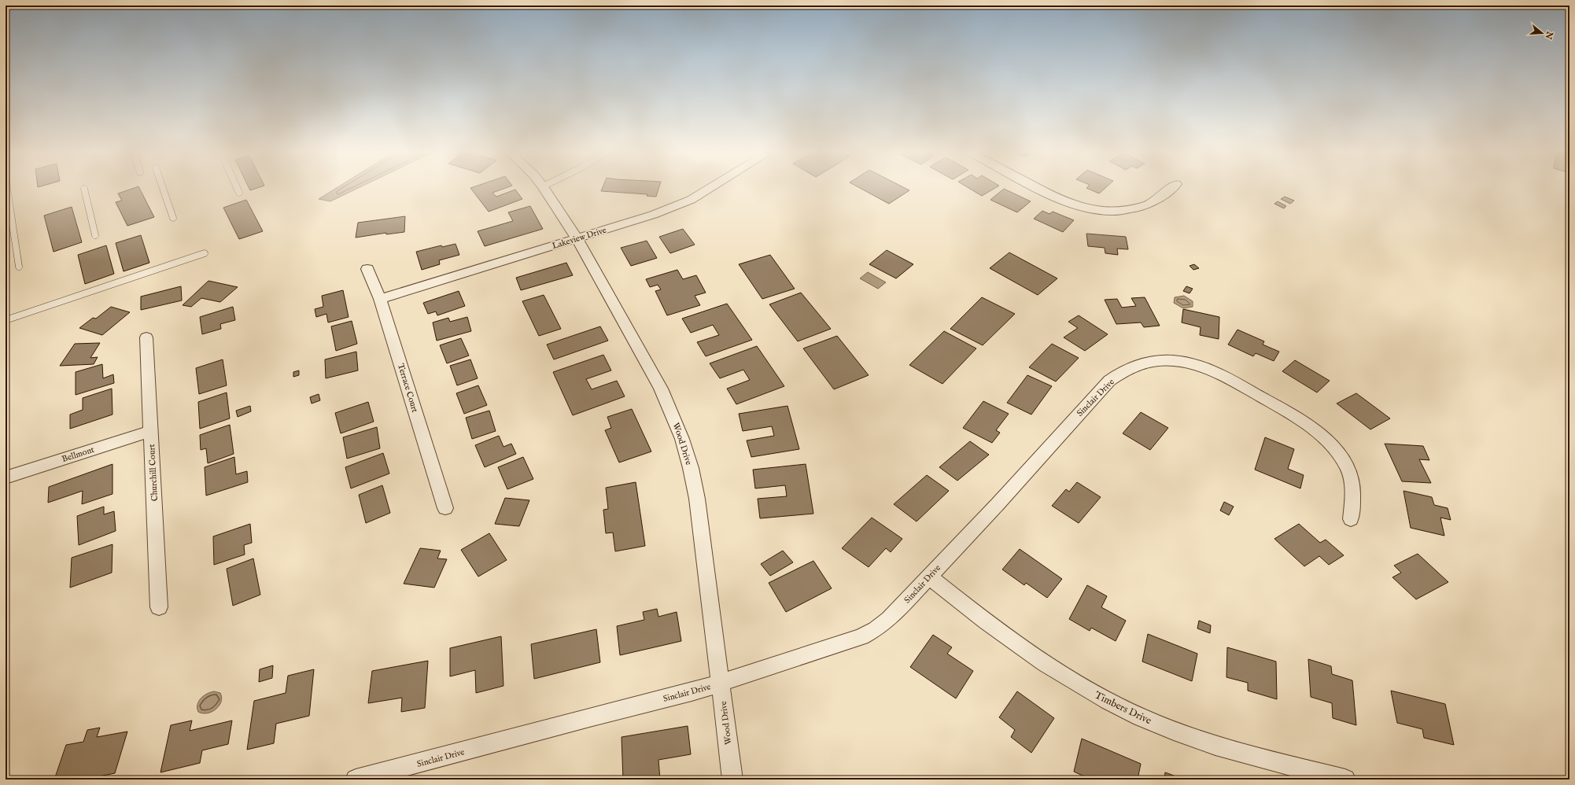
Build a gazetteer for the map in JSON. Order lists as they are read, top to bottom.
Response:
{
  "streets": {
    "street": [
      "Lakeview Drive",
      "Terrace Court",
      "Sinclair Drive",
      "Wood Drive",
      "Bellmont",
      "Churchill Court",
      "Timbers Drive"
    ]
  },
  "crossings": [
    ["Lakeview Drive", "Terrace Court"],
    ["Lakeview Drive", "Wood Drive"],
    ["Sinclair Drive", "Wood Drive"],
    ["Sinclair Drive", "Timbers Drive"],
    ["Bellmont", "Churchill Court"]
  ],
  "north": "right"
}
